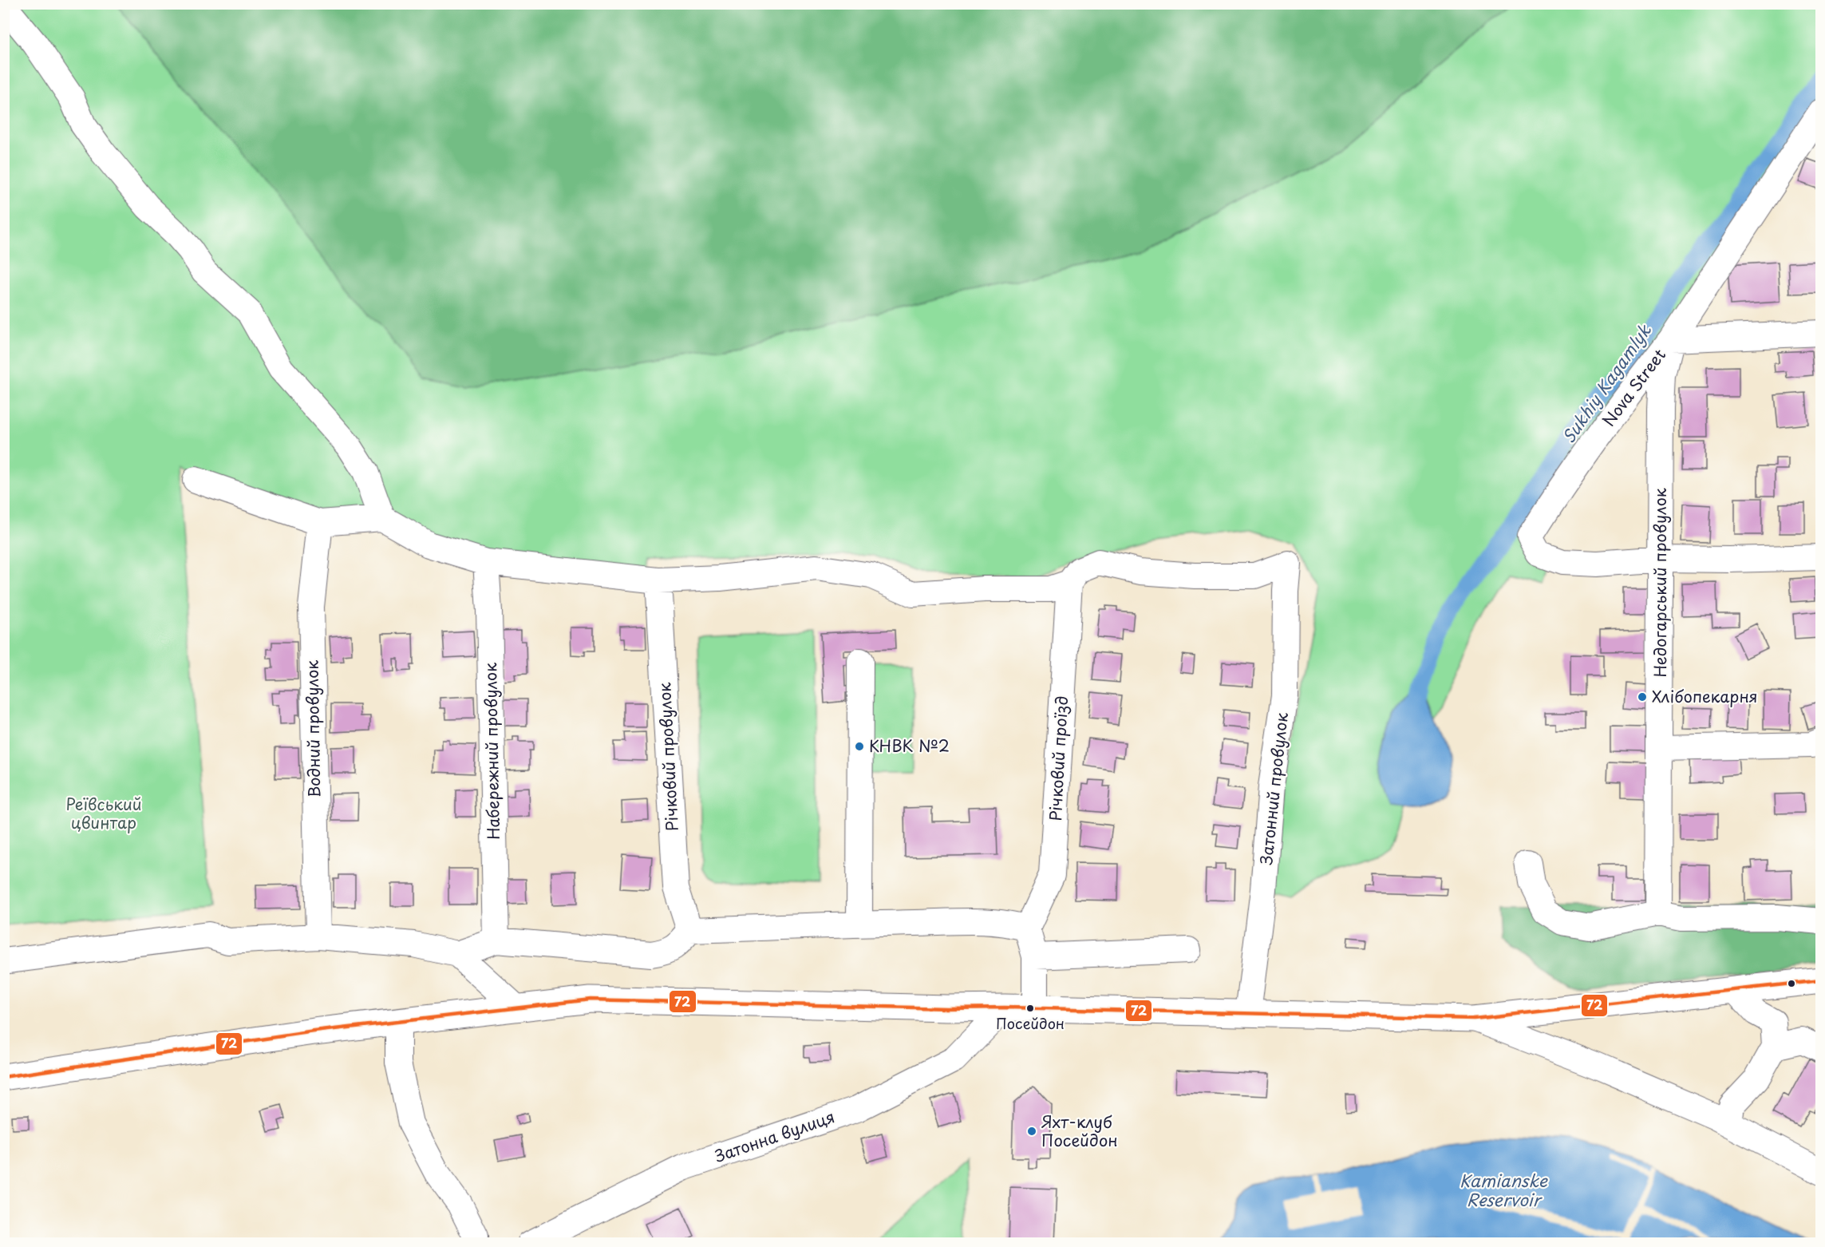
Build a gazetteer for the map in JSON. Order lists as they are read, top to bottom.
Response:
{
  "streets": {
    "street": [
      "Nova Street",
      "Недогарський провулок",
      "Водний провулок",
      "Набережний провулок",
      "Річковий провулок",
      "Річковий проїзд",
      "Затонний провулок",
      "Затонна вулиця"
    ]
  },
  "crossings": [
    ["Nova Street", "Недогарський провулок"],
    ["Річковий проїзд", "Затонний провулок"]
  ],
  "water": ["Sukhiy Kagamlyk", "Kamianske Reservoir"],
  "parks": ["Реївський цвинтар"],
  "places": [
    "Хлібопекарня",
    "КНВК №2",
    "Посейдон",
    "Яхт-клуб Посейдон"
  ],
  "lines": ["transit line 72"]
}
